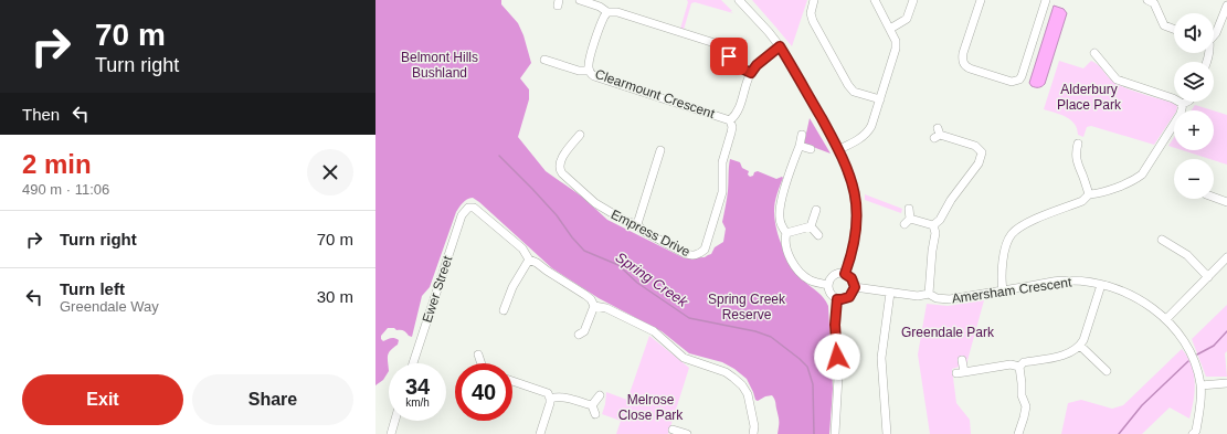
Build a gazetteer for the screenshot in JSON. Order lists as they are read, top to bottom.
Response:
{
  "streets": {
    "street": [
      "Clearmount Crescent",
      "Empress Drive",
      "Ewer Street",
      "Amersham Crescent"
    ]
  },
  "crossings": [
    ["Clearmount Crescent", "Empress Drive"]
  ],
  "water": ["Spring Creek"],
  "parks": [
    "Belmont Hills Bushland",
    "Alderbury Place Park",
    "Spring Creek Reserve",
    "Greendale Park",
    "Melrose Close Park"
  ],
  "page": {
    "turn": ["70 m", "Turn right"],
    "map_buttons": ["+", "−"],
    "then": "Then",
    "heading": ["2 min", "490 m · 11:06"],
    "list": [
      {
        "name": "Turn right",
        "value": "70 m"
      },
      {
        "name": "Turn left",
        "note": "Greendale Way",
        "value": "30 m"
      }
    ],
    "speed": "34 km/h",
    "limit": "40",
    "buttons": ["Exit", "Share"]
  }
}
